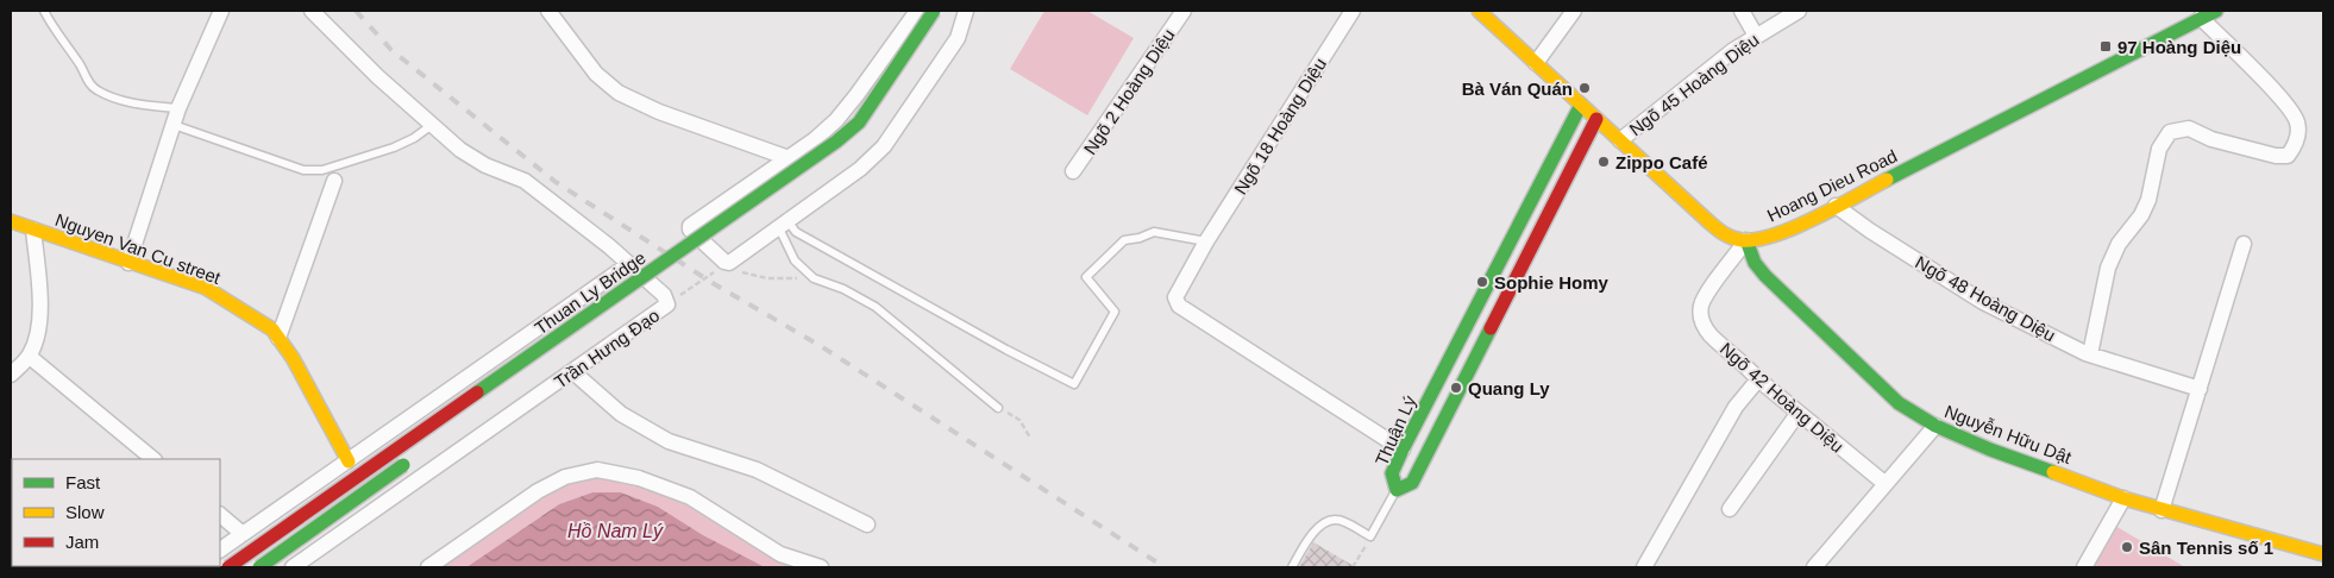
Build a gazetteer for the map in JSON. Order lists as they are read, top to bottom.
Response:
{
  "streets": {
    "main road": [
      "Hoang Dieu Road",
      "Nguyen Van Cu street",
      "Thuan Ly Bridge",
      "Thuận Lý",
      "Nguyễn Hữu Dật"
    ],
    "street": [
      "Ngõ 45 Hoàng Diệu",
      "Ngõ 2 Hoàng Diệu",
      "Ngõ 18 Hoàng Diệu",
      "Ngõ 48 Hoàng Diệu",
      "Trần Hưng Đạo",
      "Ngõ 42 Hoàng Diệu"
    ]
  },
  "crossings": [
    ["Ngõ 18 Hoàng Diệu", "Thuận Lý"],
    ["Hoang Dieu Road", "Ngõ 48 Hoàng Diệu"],
    ["Hoang Dieu Road", "Ngõ 42 Hoàng Diệu"],
    ["Hoang Dieu Road", "Nguyễn Hữu Dật"],
    ["Ngõ 42 Hoàng Diệu", "Nguyễn Hữu Dật"]
  ],
  "water": ["Hồ Nam Lý"],
  "places": {
    "transit": ["97 Hoàng Diệu"],
    "other": [
      "Bà Ván Quán",
      "Zippo Café",
      "Sophie Homy",
      "Quang Ly",
      "Sân Tennis số 1"
    ]
  },
  "legend": ["Fast", "Slow", "Jam"]
}
